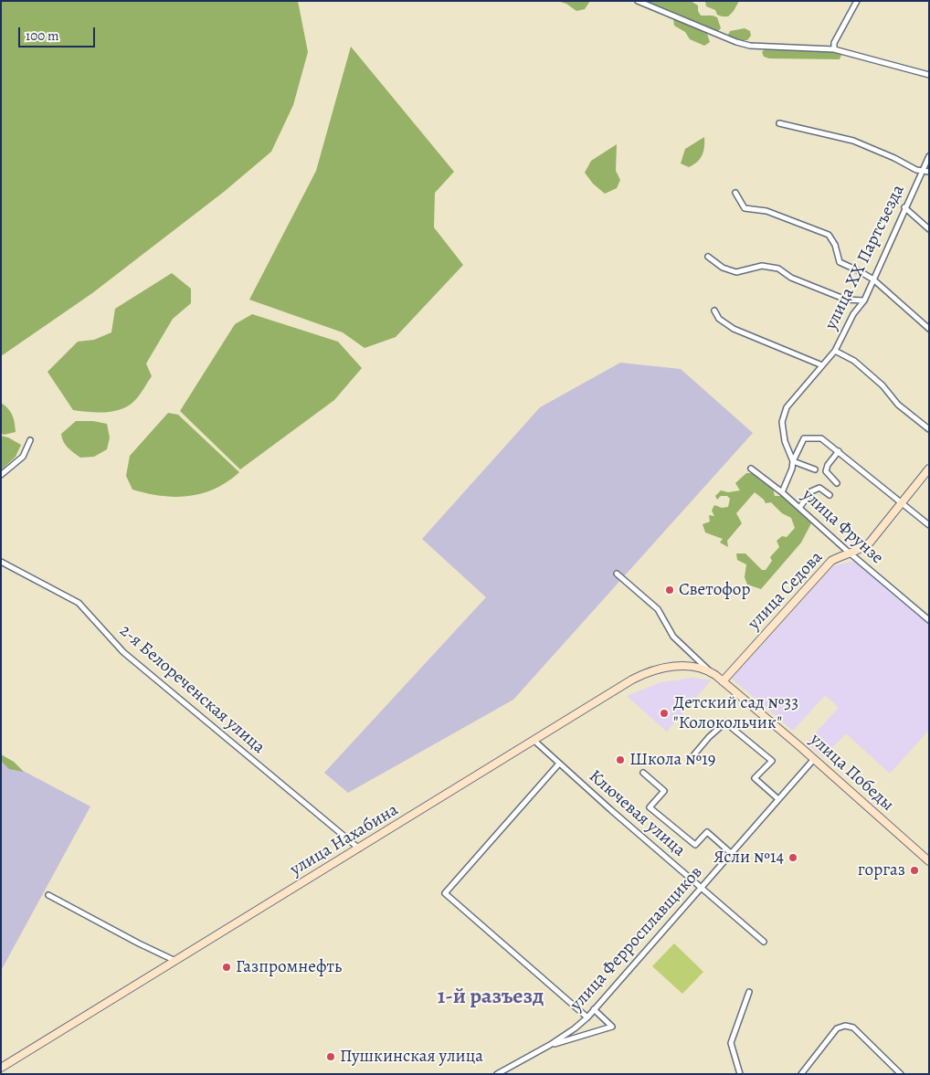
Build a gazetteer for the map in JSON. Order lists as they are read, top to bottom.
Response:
{
  "streets": {
    "main road": ["улица Седова", "улица Победы", "улица Нахабина"],
    "street": [
      "улица XX Партсъезда",
      "улица Фрунзе",
      "2-я Белореченская улица",
      "Ключевая улица",
      "улица Ферросплавщиков"
    ]
  },
  "crossings": [
    ["улица XX Партсъезда", "улица Фрунзе"],
    ["улица Фрунзе", "улица Седова"],
    ["улица Седова", "улица Победы"],
    ["2-я Белореченская улица", "улица Нахабина"],
    ["улица Победы", "улица Нахабина"],
    ["улица Победы", "улица Ферросплавщиков"],
    ["Ключевая улица", "улица Нахабина"],
    ["Ключевая улица", "улица Ферросплавщиков"]
  ],
  "districts": ["1-й разъезд"],
  "places": [
    "Светофор",
    "Детский сад №33 \"Колокольчик\"",
    "Школа №19",
    "Ясли №14",
    "горгаз",
    "Газпромнефть",
    "Пушкинская улица"
  ],
  "scale_bar": "100 m"
}
